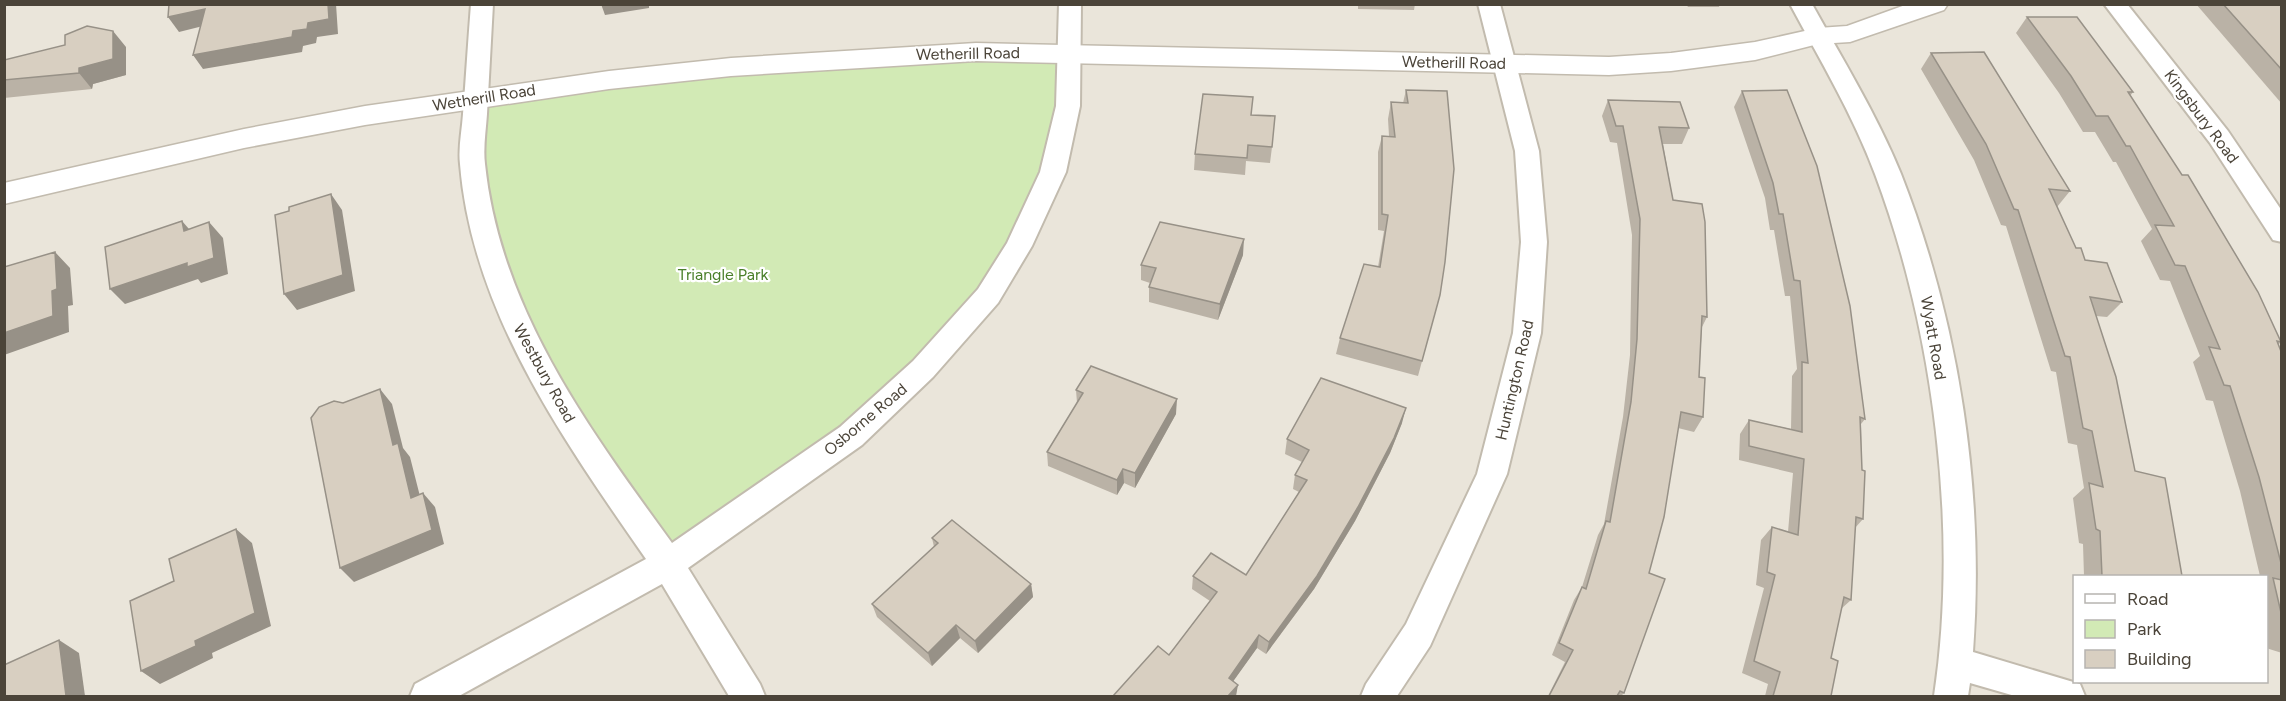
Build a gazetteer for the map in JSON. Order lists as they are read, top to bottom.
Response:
{
  "streets": {
    "street": [
      "Wetherill Road",
      "Kingsbury Road",
      "Wyatt Road",
      "Westbury Road",
      "Huntington Road",
      "Osborne Road"
    ]
  },
  "crossings": [
    ["Wetherill Road", "Wyatt Road"],
    ["Wetherill Road", "Westbury Road"],
    ["Wetherill Road", "Huntington Road"],
    ["Wetherill Road", "Osborne Road"],
    ["Westbury Road", "Osborne Road"]
  ],
  "parks": ["Triangle Park"],
  "legend": ["Road", "Park", "Building"]
}
